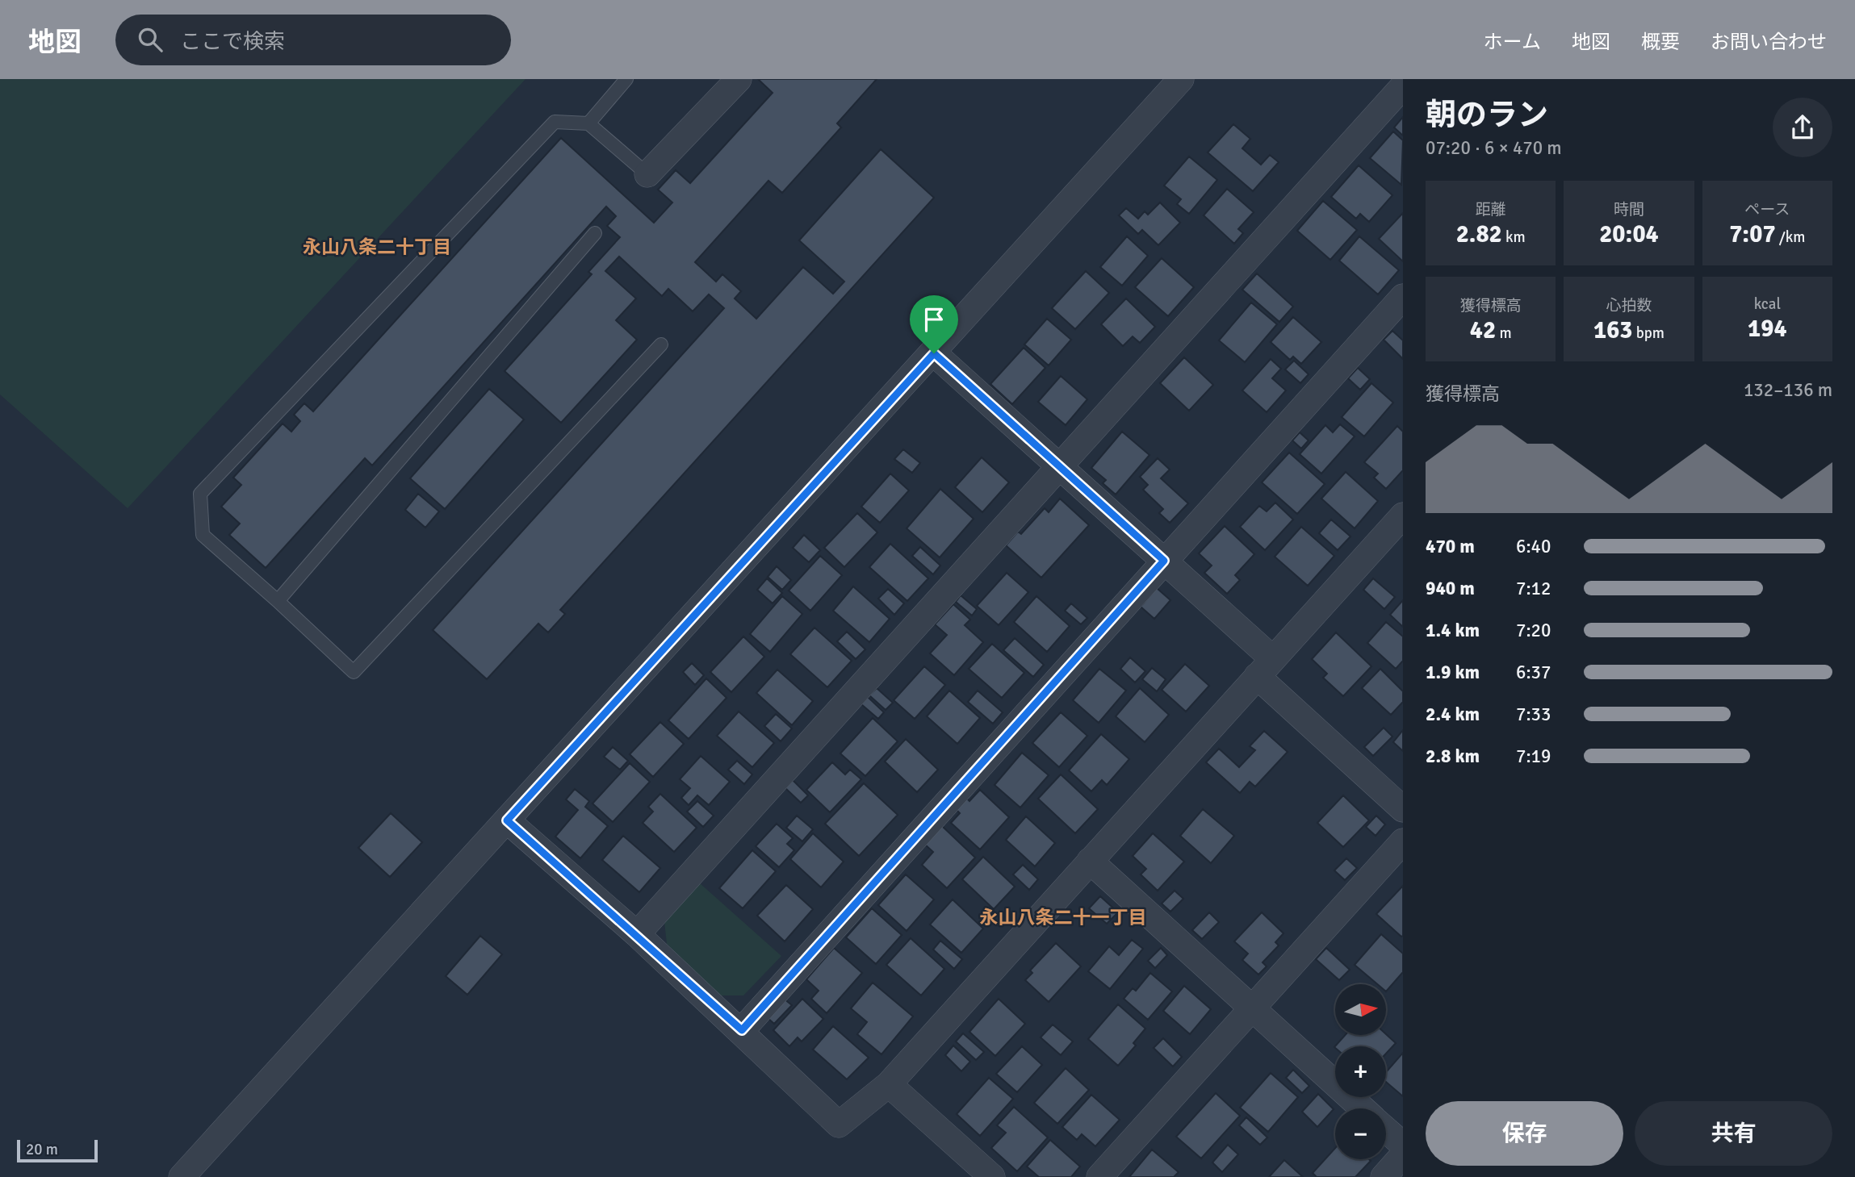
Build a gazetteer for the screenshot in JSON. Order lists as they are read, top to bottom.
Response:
{
  "districts": ["永山八条二十丁目", "永山八条二十一丁目"],
  "scale_bar": "20 m",
  "north": "right",
  "page": {
    "header": "地図",
    "search": "ここで検索",
    "nav": [
      "ホーム",
      "地図",
      "概要",
      "お問い合わせ"
    ],
    "heading": ["朝のラン", "07:20 · 6 × 470 m"],
    "stats": [
      ["距離", "2.82 km"],
      ["時間", "20:04"],
      ["ペース", "7:07 /km"],
      ["獲得標高", "42 m"],
      ["心拍数", "163 bpm"],
      ["kcal", "194"]
    ],
    "chart": ["獲得標高", "132–136 m"],
    "list": [
      {
        "name": "470 m",
        "note": "6:40"
      },
      {
        "name": "940 m",
        "note": "7:12"
      },
      {
        "name": "1.4 km",
        "note": "7:20"
      },
      {
        "name": "1.9 km",
        "note": "6:37"
      },
      {
        "name": "2.4 km",
        "note": "7:33"
      },
      {
        "name": "2.8 km",
        "note": "7:19"
      }
    ],
    "map_buttons": ["+", "−"],
    "buttons": ["保存", "共有"],
    "scale": "20 m"
  }
}
